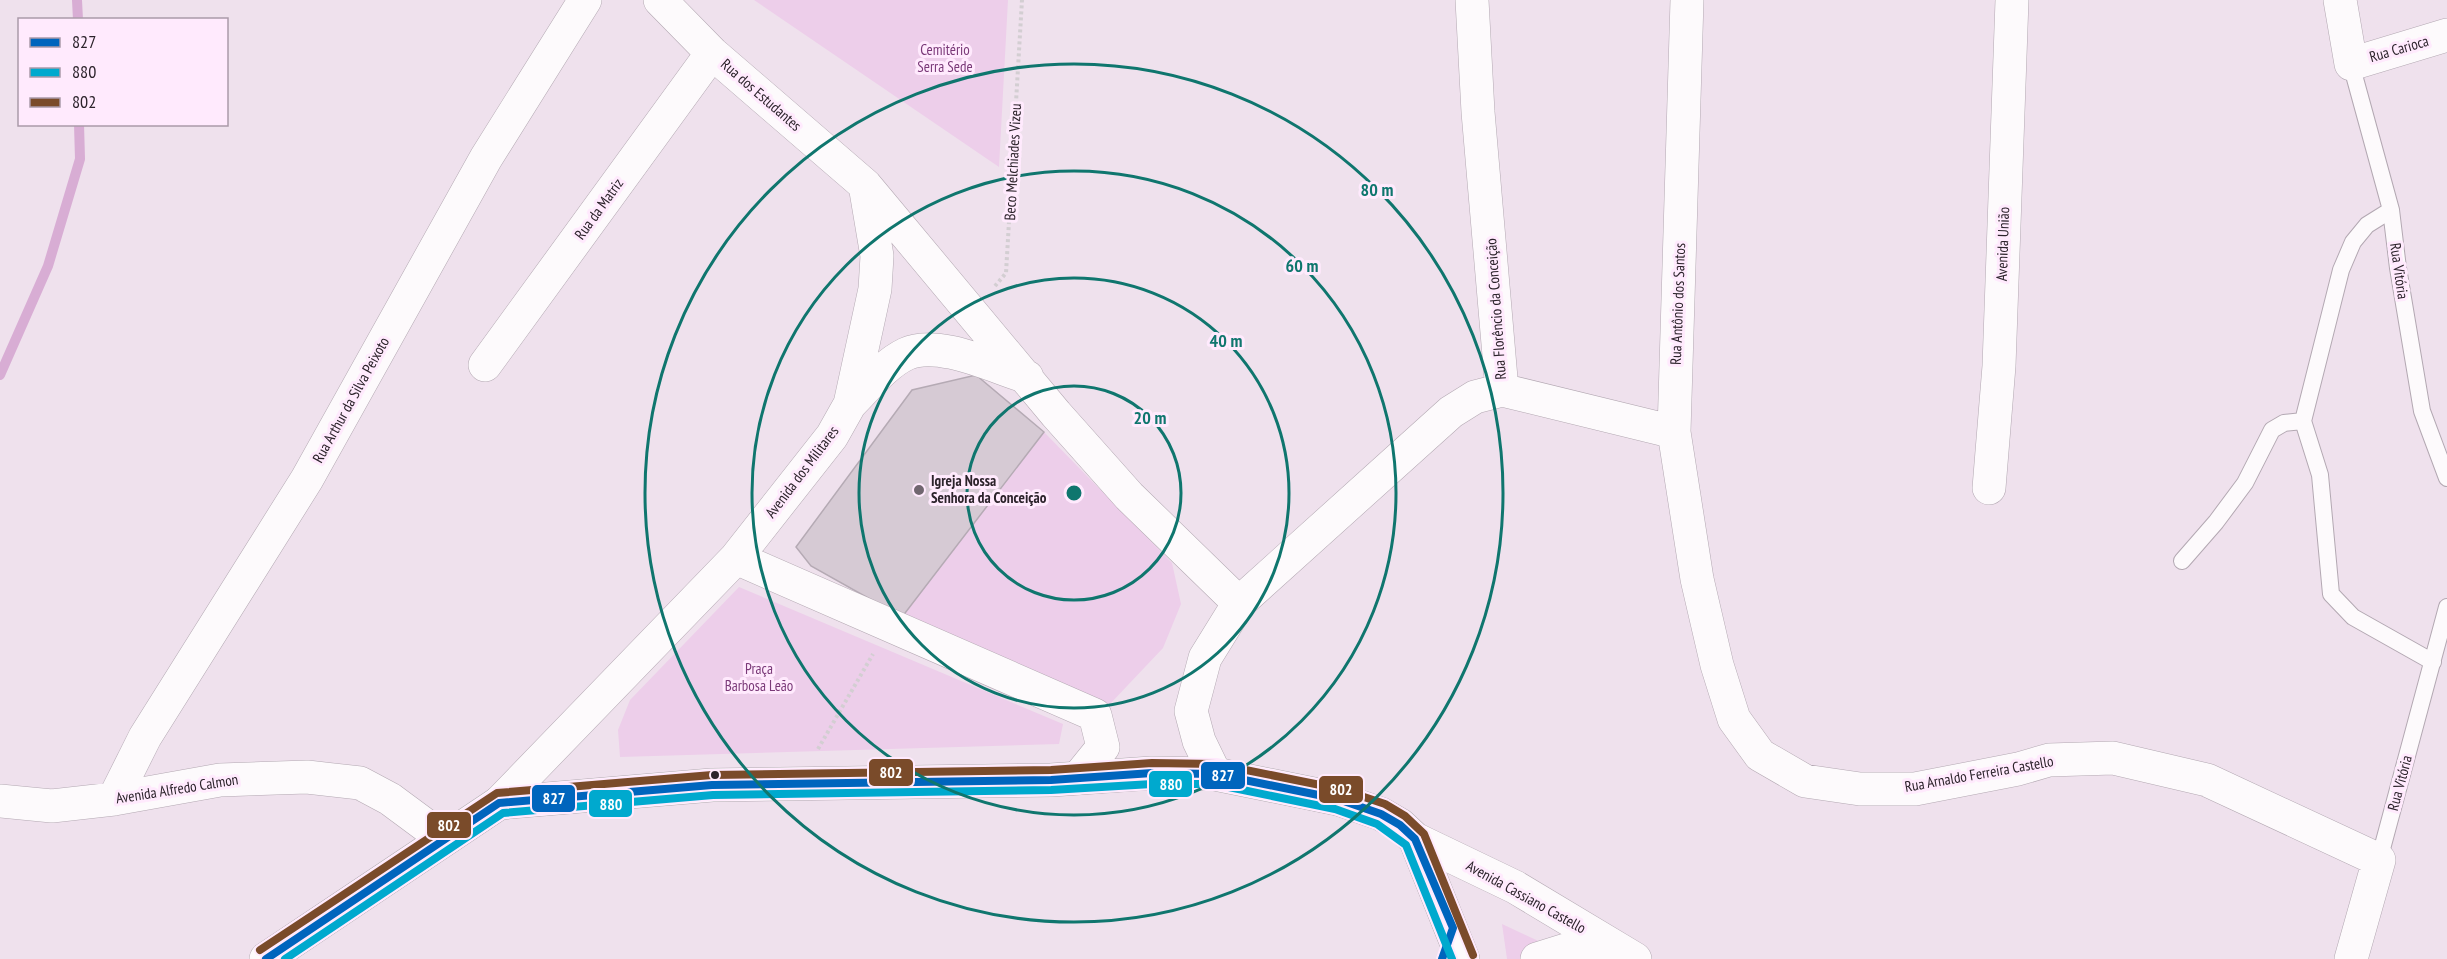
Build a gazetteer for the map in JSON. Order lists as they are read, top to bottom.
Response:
{
  "streets": {
    "street": [
      "Rua Carioca",
      "Rua dos Estudantes",
      "Rua da Matriz",
      "Avenida União",
      "Rua Vitória",
      "Rua Antônio dos Santos",
      "Rua Florêncio da Conceição",
      "Rua Arthur da Silva Peixoto",
      "Avenida dos Militares",
      "Rua Arnaldo Ferreira Castello",
      "Avenida Alfredo Calmon",
      "Avenida Cassiano Castello"
    ],
    "path": ["Beco Melchiades Vizeu"]
  },
  "crossings": [
    ["Rua Carioca", "Rua Vitória"],
    ["Rua dos Estudantes", "Rua da Matriz"],
    ["Rua dos Estudantes", "Avenida dos Militares"],
    ["Rua Vitória", "Rua Arnaldo Ferreira Castello"],
    ["Rua Antônio dos Santos", "Rua Arnaldo Ferreira Castello"],
    ["Rua Arthur da Silva Peixoto", "Avenida Alfredo Calmon"],
    ["Avenida dos Militares", "Avenida Alfredo Calmon"]
  ],
  "parks": ["Cemitério Serra Sede", "Praça Barbosa Leão"],
  "places": ["Igreja Nossa Senhora da Conceição"],
  "lines": ["transit line 802", "transit line 827", "transit line 880"],
  "legend": ["827", "880", "802"],
  "rings": [
    "80 m",
    "60 m",
    "40 m",
    "20 m"
  ]
}
